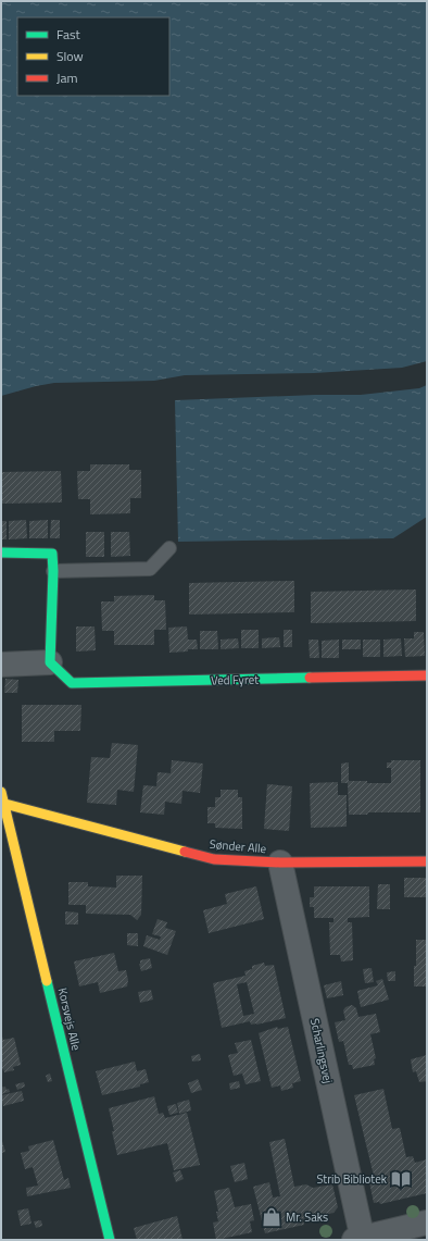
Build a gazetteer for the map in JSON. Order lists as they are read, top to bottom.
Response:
{
  "streets": {
    "street": [
      "Ved Fyret",
      "Sønder Alle",
      "Korsvejs Alle",
      "Scharlingsvej"
    ]
  },
  "crossings": [
    ["Sønder Alle", "Korsvejs Alle"],
    ["Sønder Alle", "Scharlingsvej"]
  ],
  "places": {
    "library": ["Strib Bibliotek"],
    "shop": ["Mr. Saks"]
  },
  "legend": ["Fast", "Slow", "Jam"]
}
